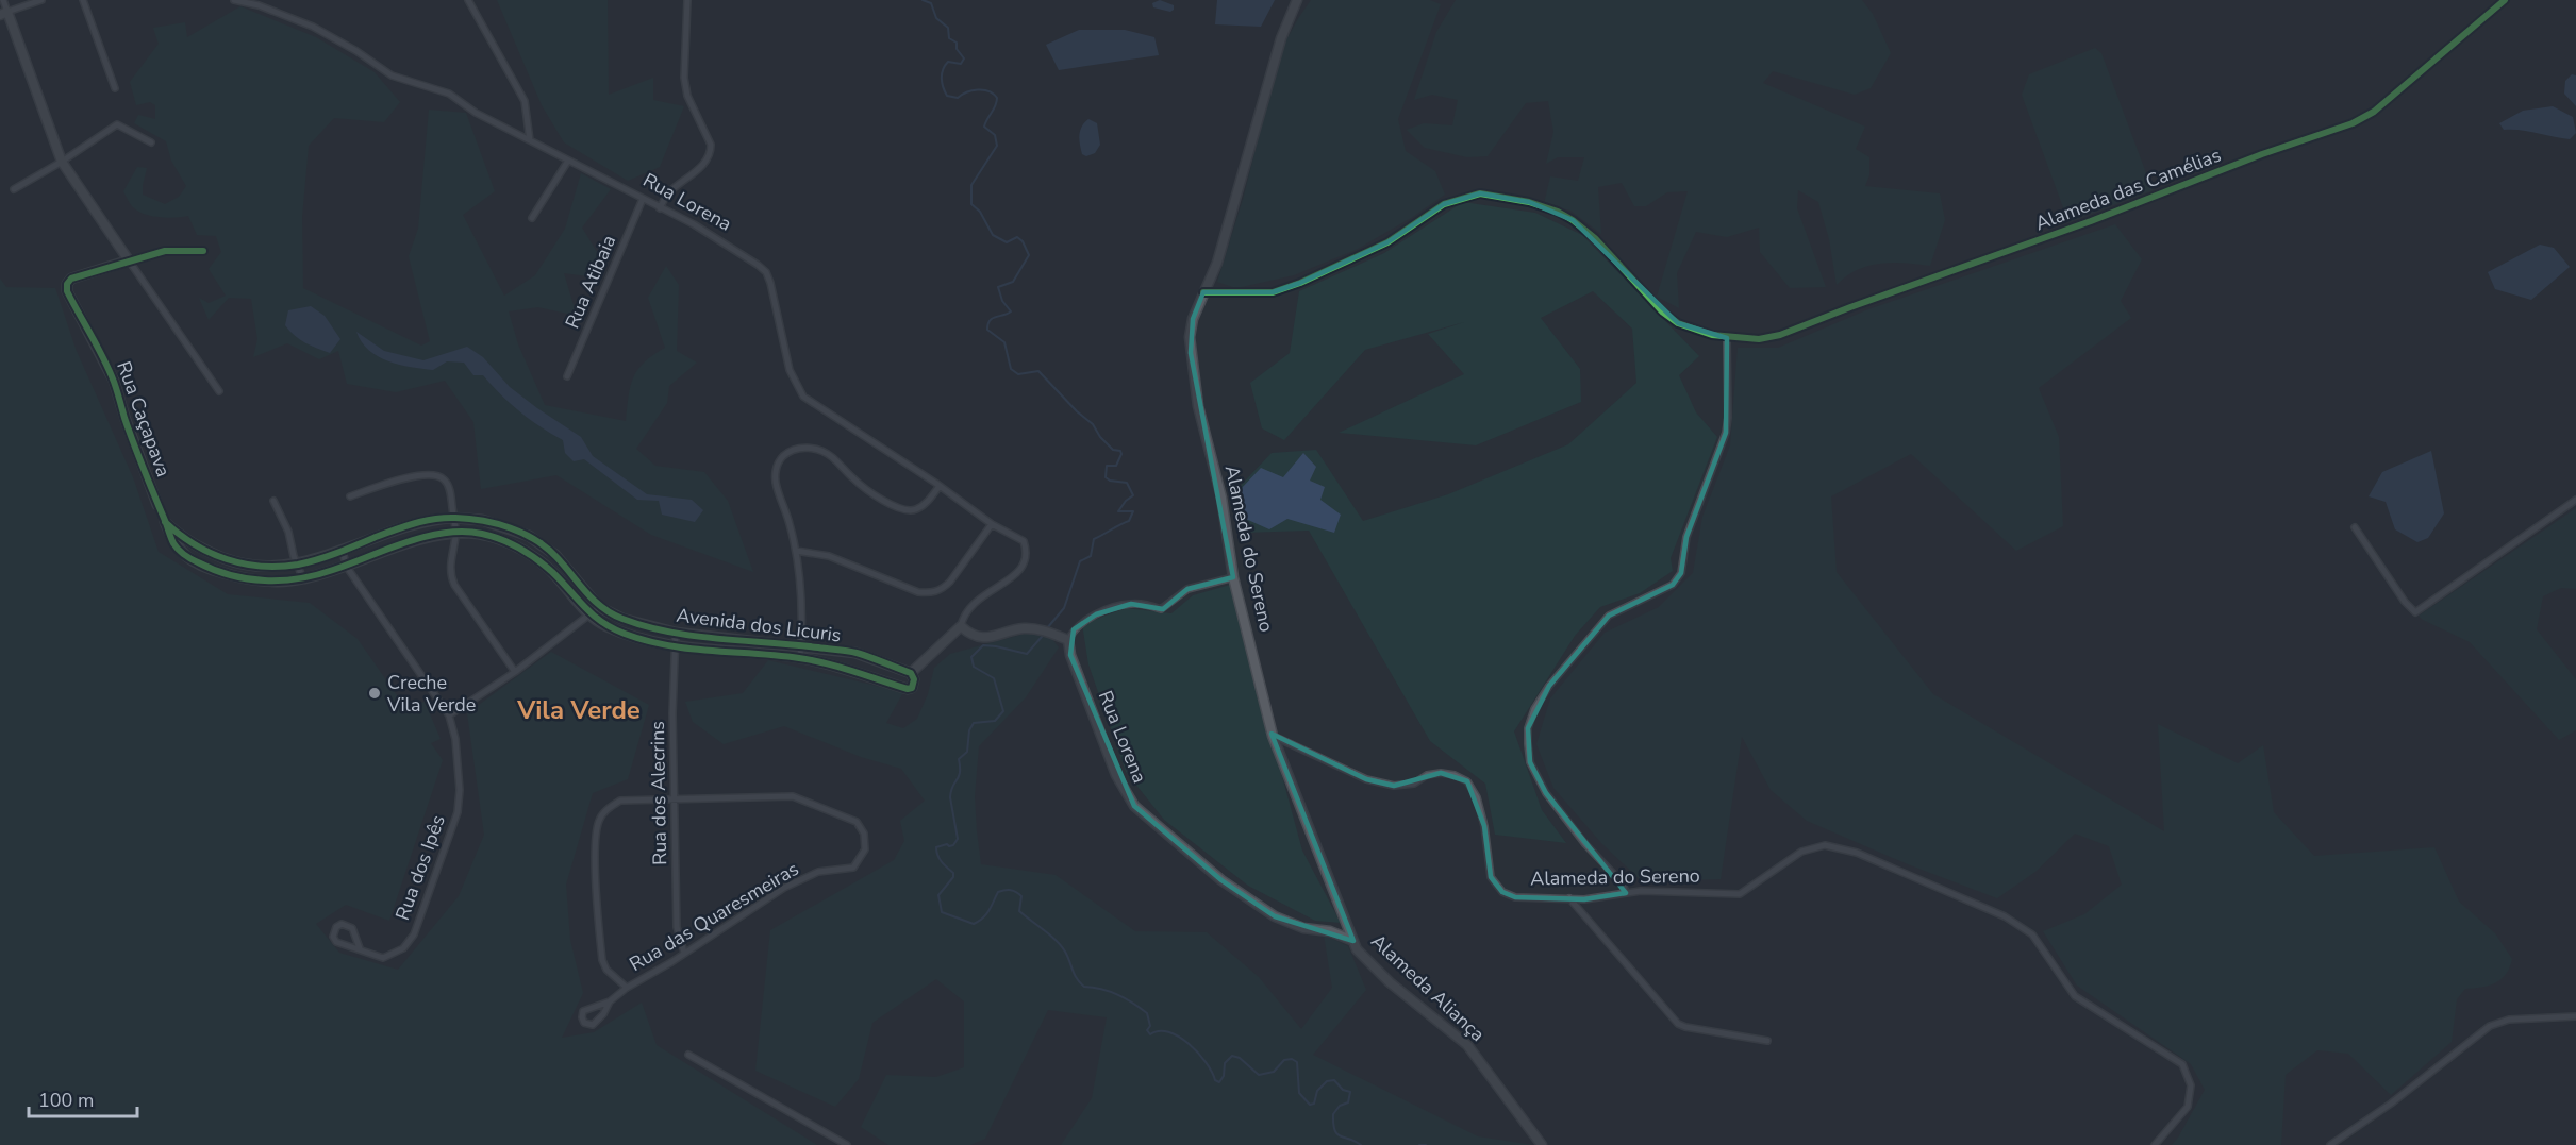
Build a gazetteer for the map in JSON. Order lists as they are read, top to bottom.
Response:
{
  "streets": {
    "street": [
      "Alameda das Camélias",
      "Rua Lorena",
      "Rua Atibaia",
      "Rua Caçapava",
      "Alameda do Sereno",
      "Avenida dos Licuris",
      "Rua dos Alecrins",
      "Rua dos Ipês",
      "Rua das Quaresmeiras",
      "Alameda Aliança"
    ]
  },
  "crossings": [
    ["Alameda das Camélias", "Alameda do Sereno"],
    ["Rua Lorena", "Rua Atibaia"],
    ["Rua Lorena", "Alameda Aliança"],
    ["Rua Caçapava", "Avenida dos Licuris"],
    ["Alameda do Sereno", "Alameda Aliança"],
    ["Avenida dos Licuris", "Rua dos Alecrins"],
    ["Avenida dos Licuris", "Rua dos Ipês"],
    ["Rua dos Alecrins", "Rua das Quaresmeiras"]
  ],
  "districts": ["Vila Verde"],
  "places": ["Creche Vila Verde"],
  "scale_bar": "100 m"
}
